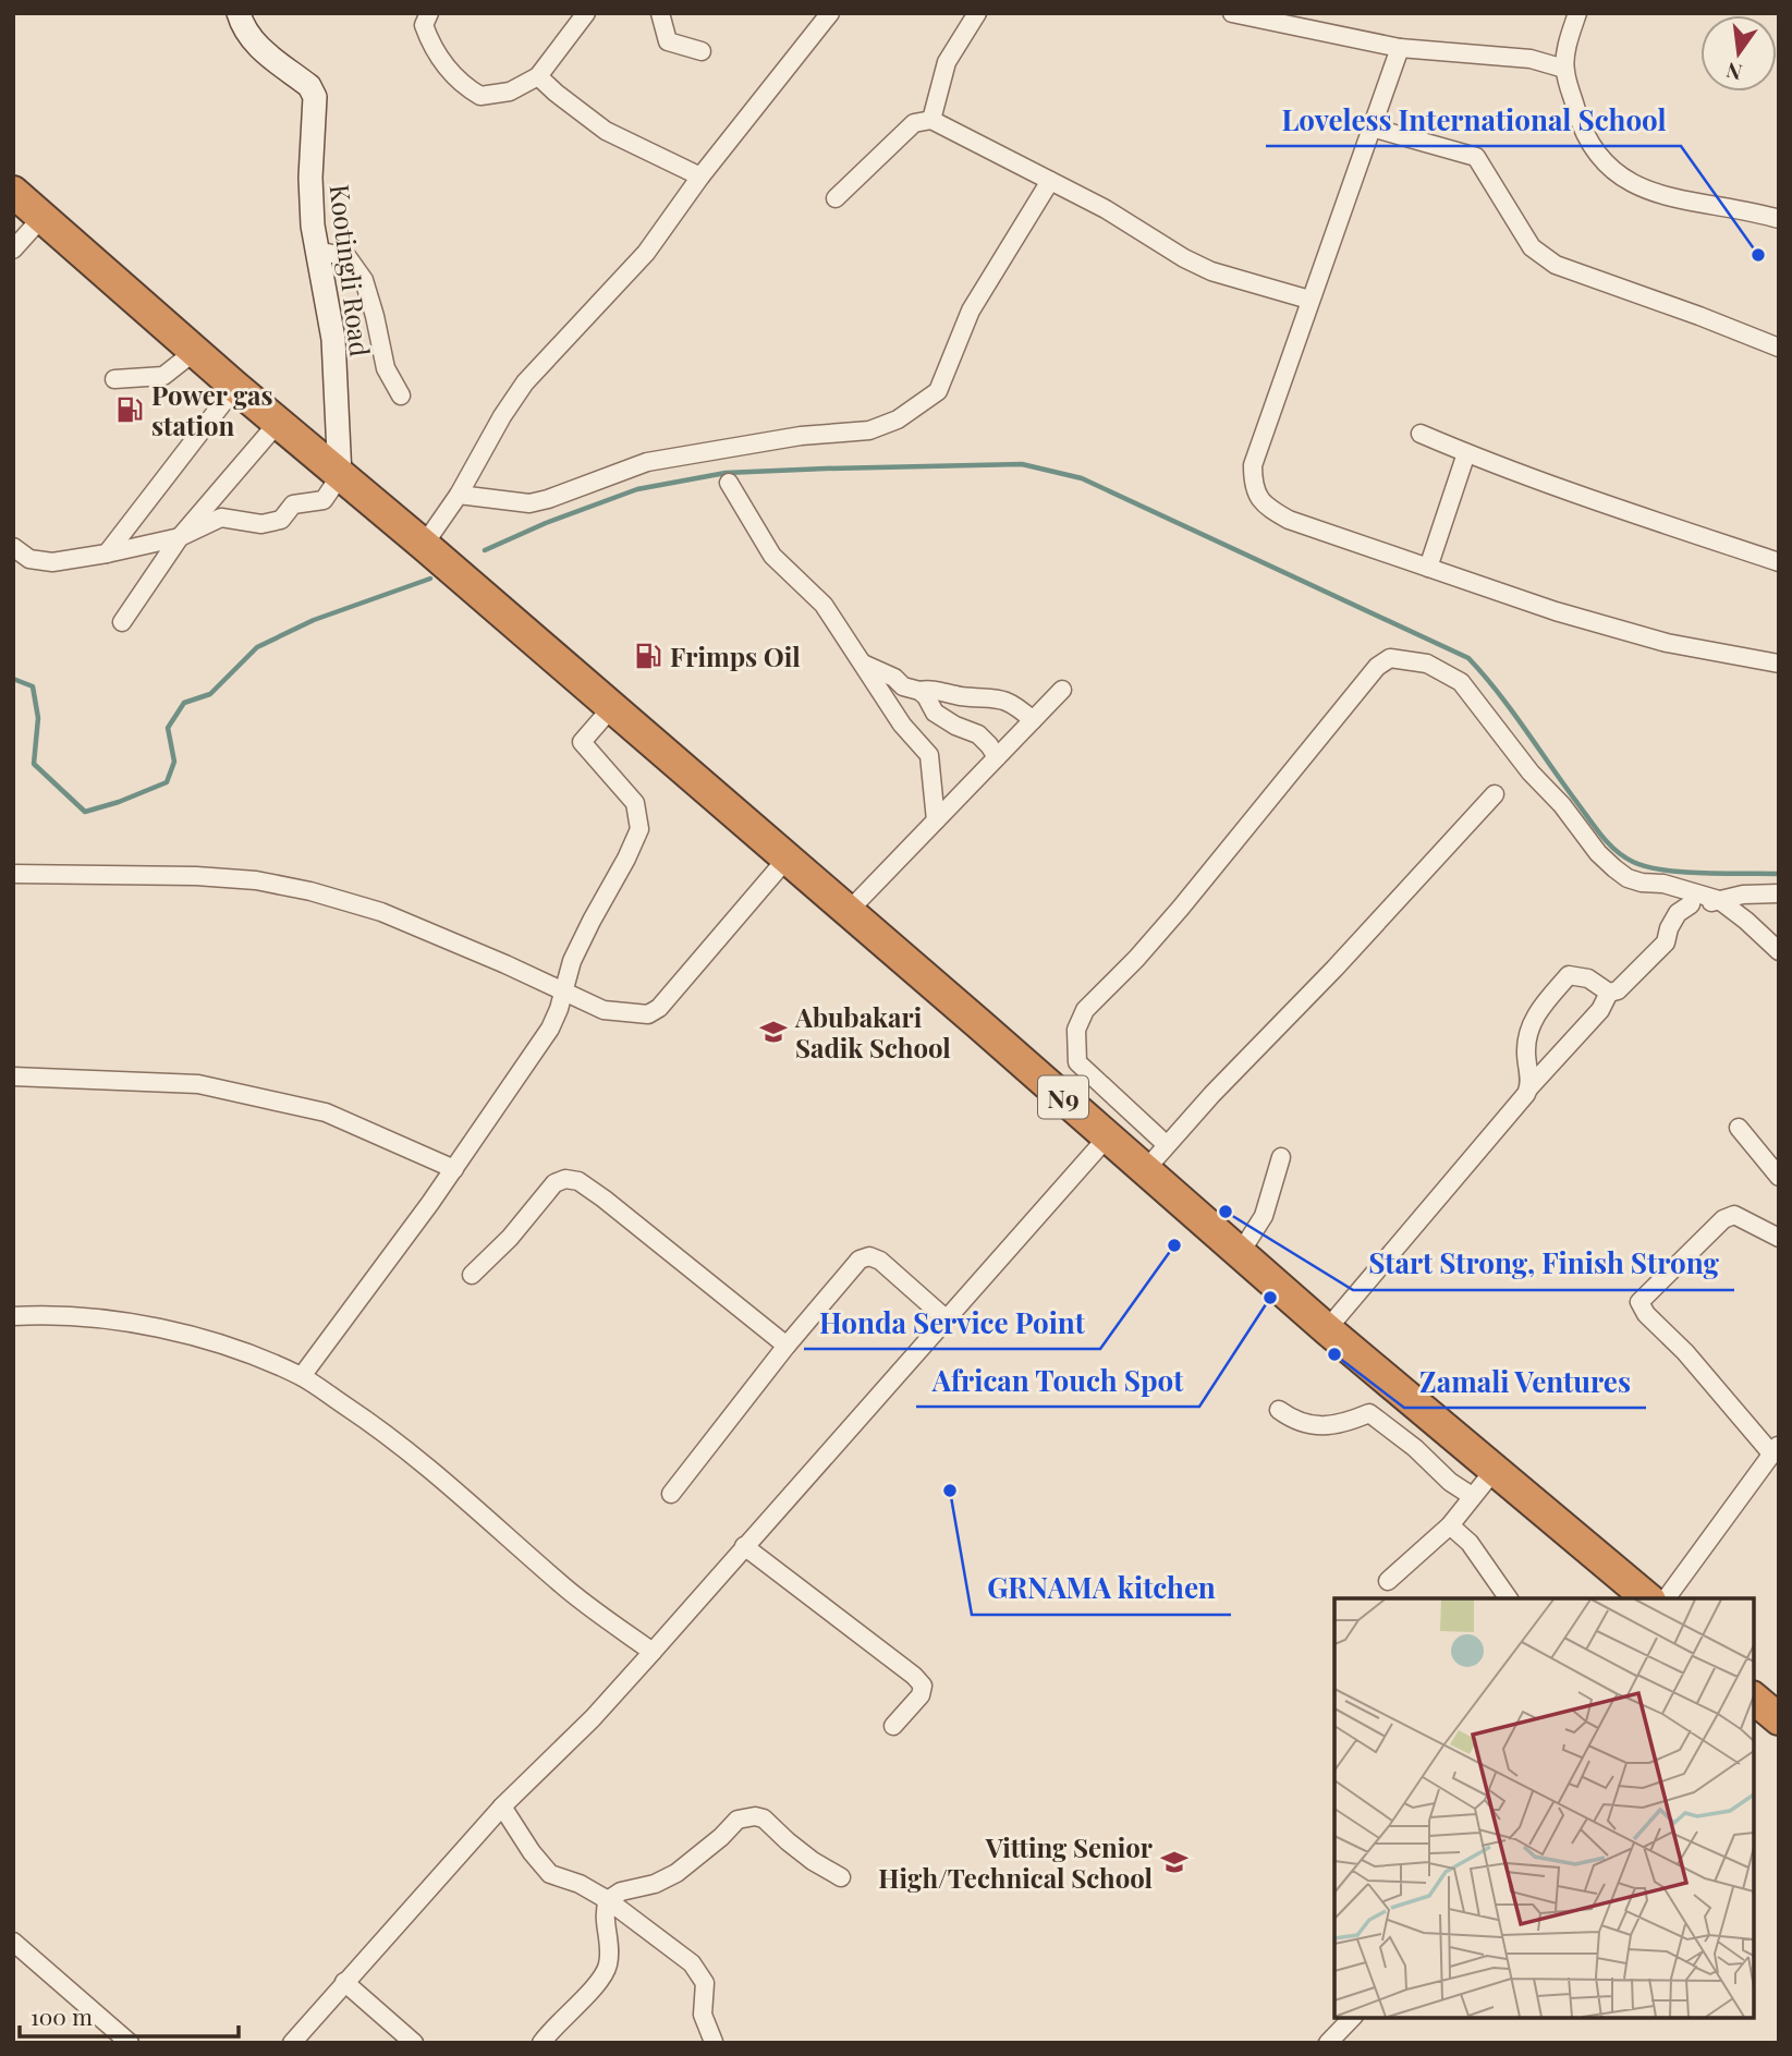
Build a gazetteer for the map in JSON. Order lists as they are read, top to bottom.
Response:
{
  "streets": {
    "highway": ["N9"],
    "street": ["Kootingli Road"]
  },
  "crossings": [
    ["Kootingli Road", "N9"]
  ],
  "places": {
    "other": [
      "Loveless International School",
      "Start Strong, Finish Strong",
      "Honda Service Point",
      "African Touch Spot",
      "Zamali Ventures",
      "GRNAMA kitchen"
    ],
    "fuel station": ["Power gas station", "Frimps Oil"],
    "school or university": ["Abubakari Sadik School", "Vitting Senior High/Technical School"]
  },
  "scale_bar": "100 m",
  "north": "bottom"
}
